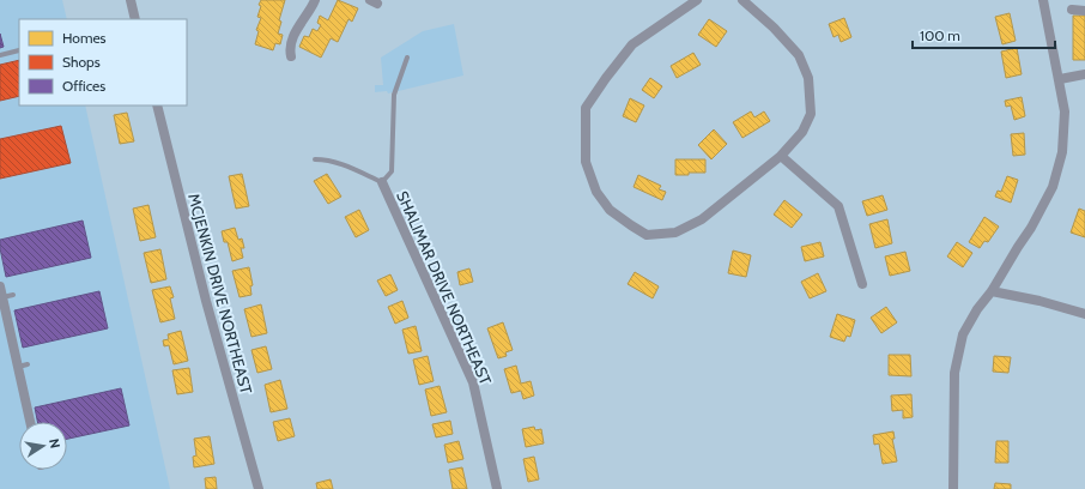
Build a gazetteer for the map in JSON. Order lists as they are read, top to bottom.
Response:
{
  "streets": {
    "street": ["SHALIMAR DRIVE NORTHEAST", "MCJENKIN DRIVE NORTHEAST"]
  },
  "legend": ["Homes", "Shops", "Offices"],
  "scale_bar": "100 m",
  "north": "right"
}
